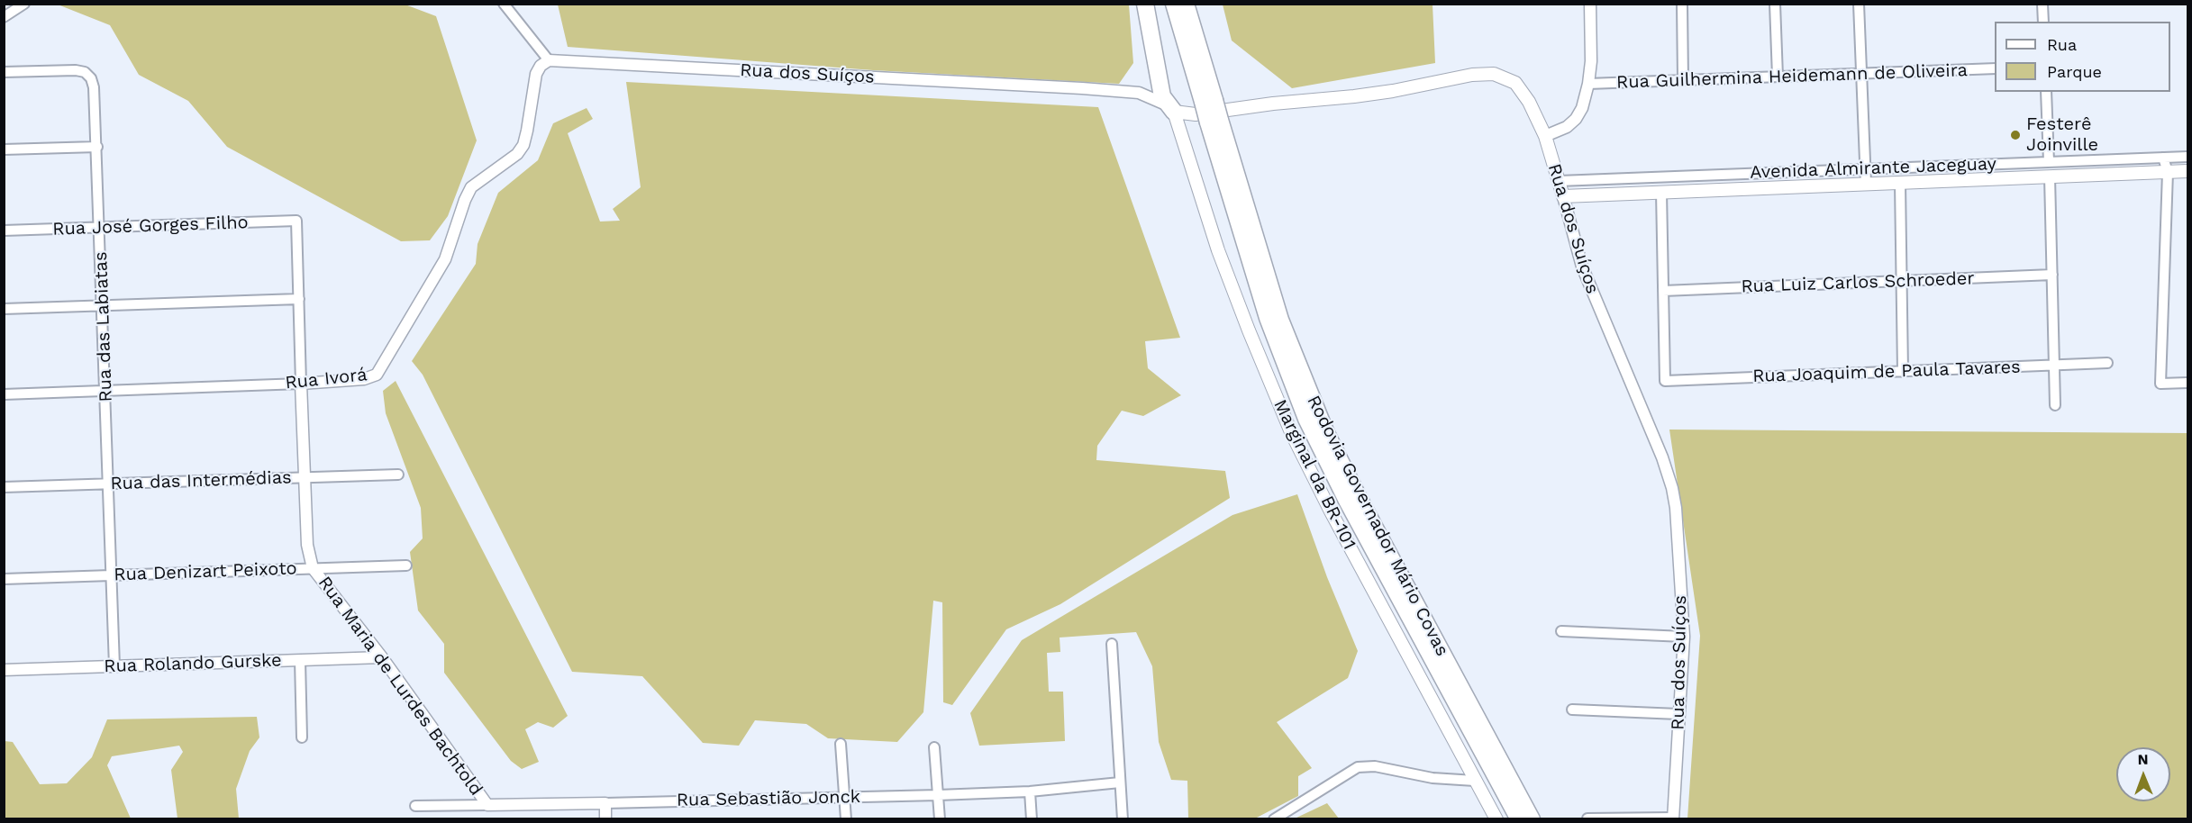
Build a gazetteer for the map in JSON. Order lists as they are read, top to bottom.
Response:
{
  "streets": {
    "highway": ["Rodovia Governador Mário Covas"],
    "main road": ["Rua dos Suíços", "Avenida Almirante Jaceguay", "Marginal da BR-101"],
    "street": [
      "Rua Guilhermina Heidemann de Oliveira",
      "Rua José Gorges Filho",
      "Rua Luiz Carlos Schroeder",
      "Rua das Labiatas",
      "Rua Joaquim de Paula Tavares",
      "Rua Ivorá",
      "Rua das Intermédias",
      "Rua Denizart Peixoto",
      "Rua Rolando Gurske",
      "Rua Maria de Lurdes Bachtold",
      "Rua Sebastião Jonck"
    ]
  },
  "crossings": [
    ["Rua dos Suíços", "Avenida Almirante Jaceguay"],
    ["Rua dos Suíços", "Rua Ivorá"],
    ["Rua dos Suíços", "Marginal da BR-101"],
    ["Rua José Gorges Filho", "Rua das Labiatas"],
    ["Rua Luiz Carlos Schroeder", "Rua Joaquim de Paula Tavares"],
    ["Rua das Labiatas", "Rua Ivorá"],
    ["Rua das Labiatas", "Rua das Intermédias"],
    ["Rua das Labiatas", "Rua Denizart Peixoto"],
    ["Rua das Labiatas", "Rua Rolando Gurske"],
    ["Rua Denizart Peixoto", "Rua Maria de Lurdes Bachtold"],
    ["Rua Rolando Gurske", "Rua Maria de Lurdes Bachtold"],
    ["Rua Maria de Lurdes Bachtold", "Rua Sebastião Jonck"]
  ],
  "places": ["Festerê Joinville"],
  "legend": ["Rua", "Parque"],
  "north": "top"
}
